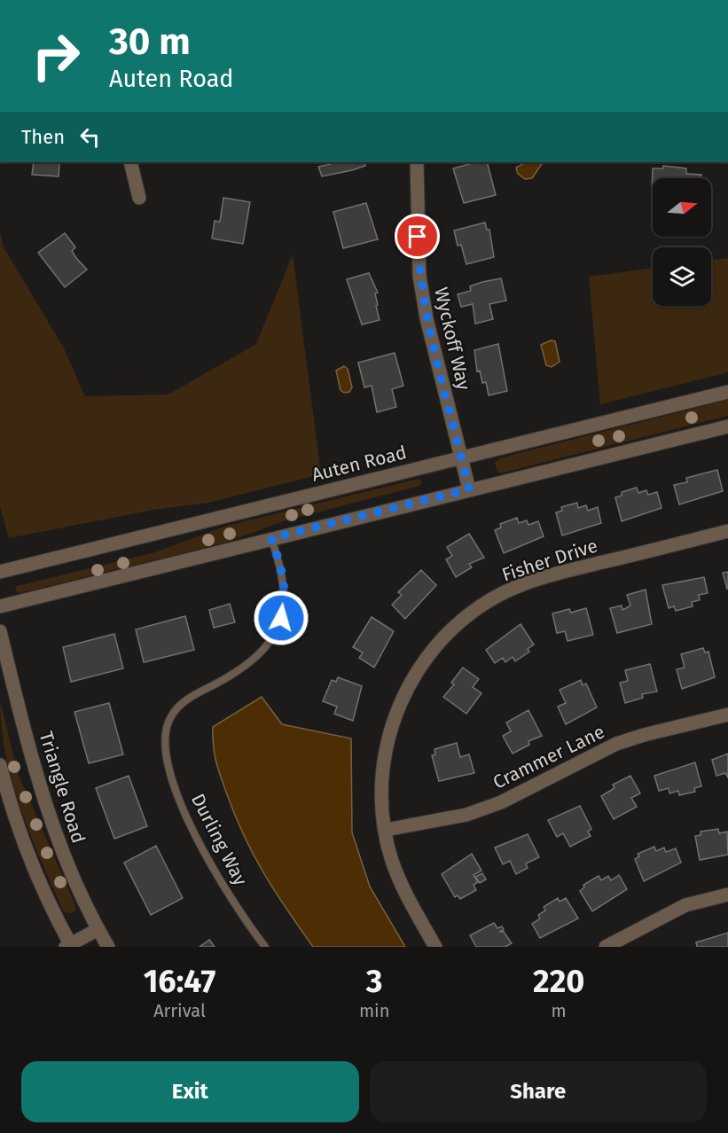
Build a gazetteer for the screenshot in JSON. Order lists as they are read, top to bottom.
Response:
{
  "streets": {
    "street": [
      "Wyckoff Way",
      "Auten Road",
      "Fisher Drive",
      "Crammer Lane",
      "Triangle Road"
    ],
    "lane": ["Durling Way"]
  },
  "crossings": [
    ["Wyckoff Way", "Auten Road"],
    ["Fisher Drive", "Crammer Lane"]
  ],
  "north": "right",
  "page": {
    "turn": ["30 m", "Auten Road"],
    "then": "Then",
    "eta": [
      "16:47",
      "Arrival",
      "3",
      "min",
      "220",
      "m"
    ],
    "buttons": ["Exit", "Share"]
  }
}
